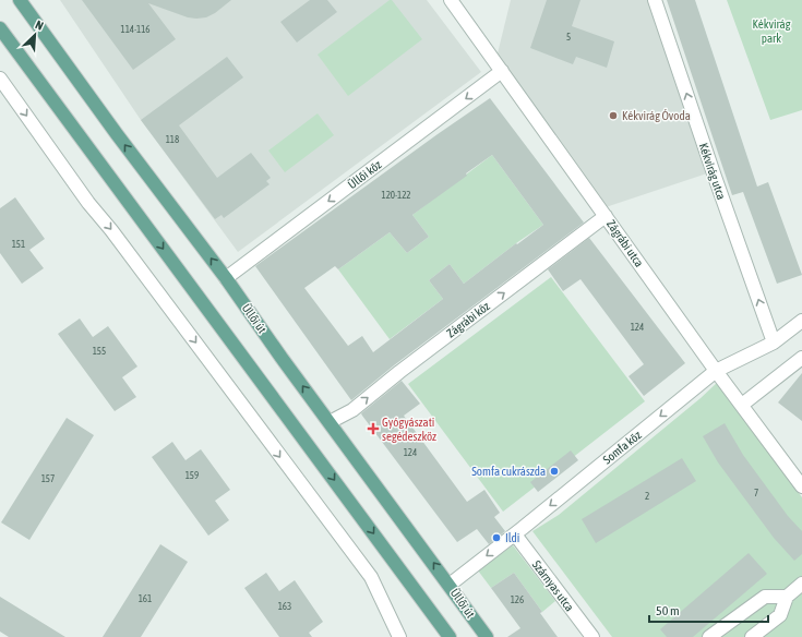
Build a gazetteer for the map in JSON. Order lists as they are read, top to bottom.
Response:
{
  "streets": {
    "main road": ["Üllői út"],
    "street": [
      "Kékvirág utca",
      "Üllői köz",
      "Zágrábi utca",
      "Zágrábi köz",
      "Somfa köz",
      "Szárnyas utca"
    ]
  },
  "crossings": [
    ["Kékvirág utca", "Somfa köz"],
    ["Üllői köz", "Zágrábi utca"],
    ["Üllői köz", "Üllői út"],
    ["Zágrábi utca", "Zágrábi köz"],
    ["Zágrábi utca", "Somfa köz"],
    ["Üllői út", "Zágrábi köz"],
    ["Üllői út", "Somfa köz"],
    ["Somfa köz", "Szárnyas utca"]
  ],
  "one_way": [
    "Kékvirág utca",
    "Üllői köz",
    "Zágrábi köz",
    "Somfa köz"
  ],
  "parks": ["Kékvirág park"],
  "places": {
    "other": ["Kékvirág Óvoda", "Somfa cukrászda", "Ildi"],
    "health": ["Gyógyászati segédeszköz"]
  },
  "house_numbers": [
    "114-116",
    "5",
    "118",
    "120-122",
    "151",
    "124",
    "155",
    "124",
    "159",
    "157",
    "7",
    "2",
    "161",
    "126",
    "163"
  ],
  "scale_bar": "50 m",
  "north": "top right"
}
